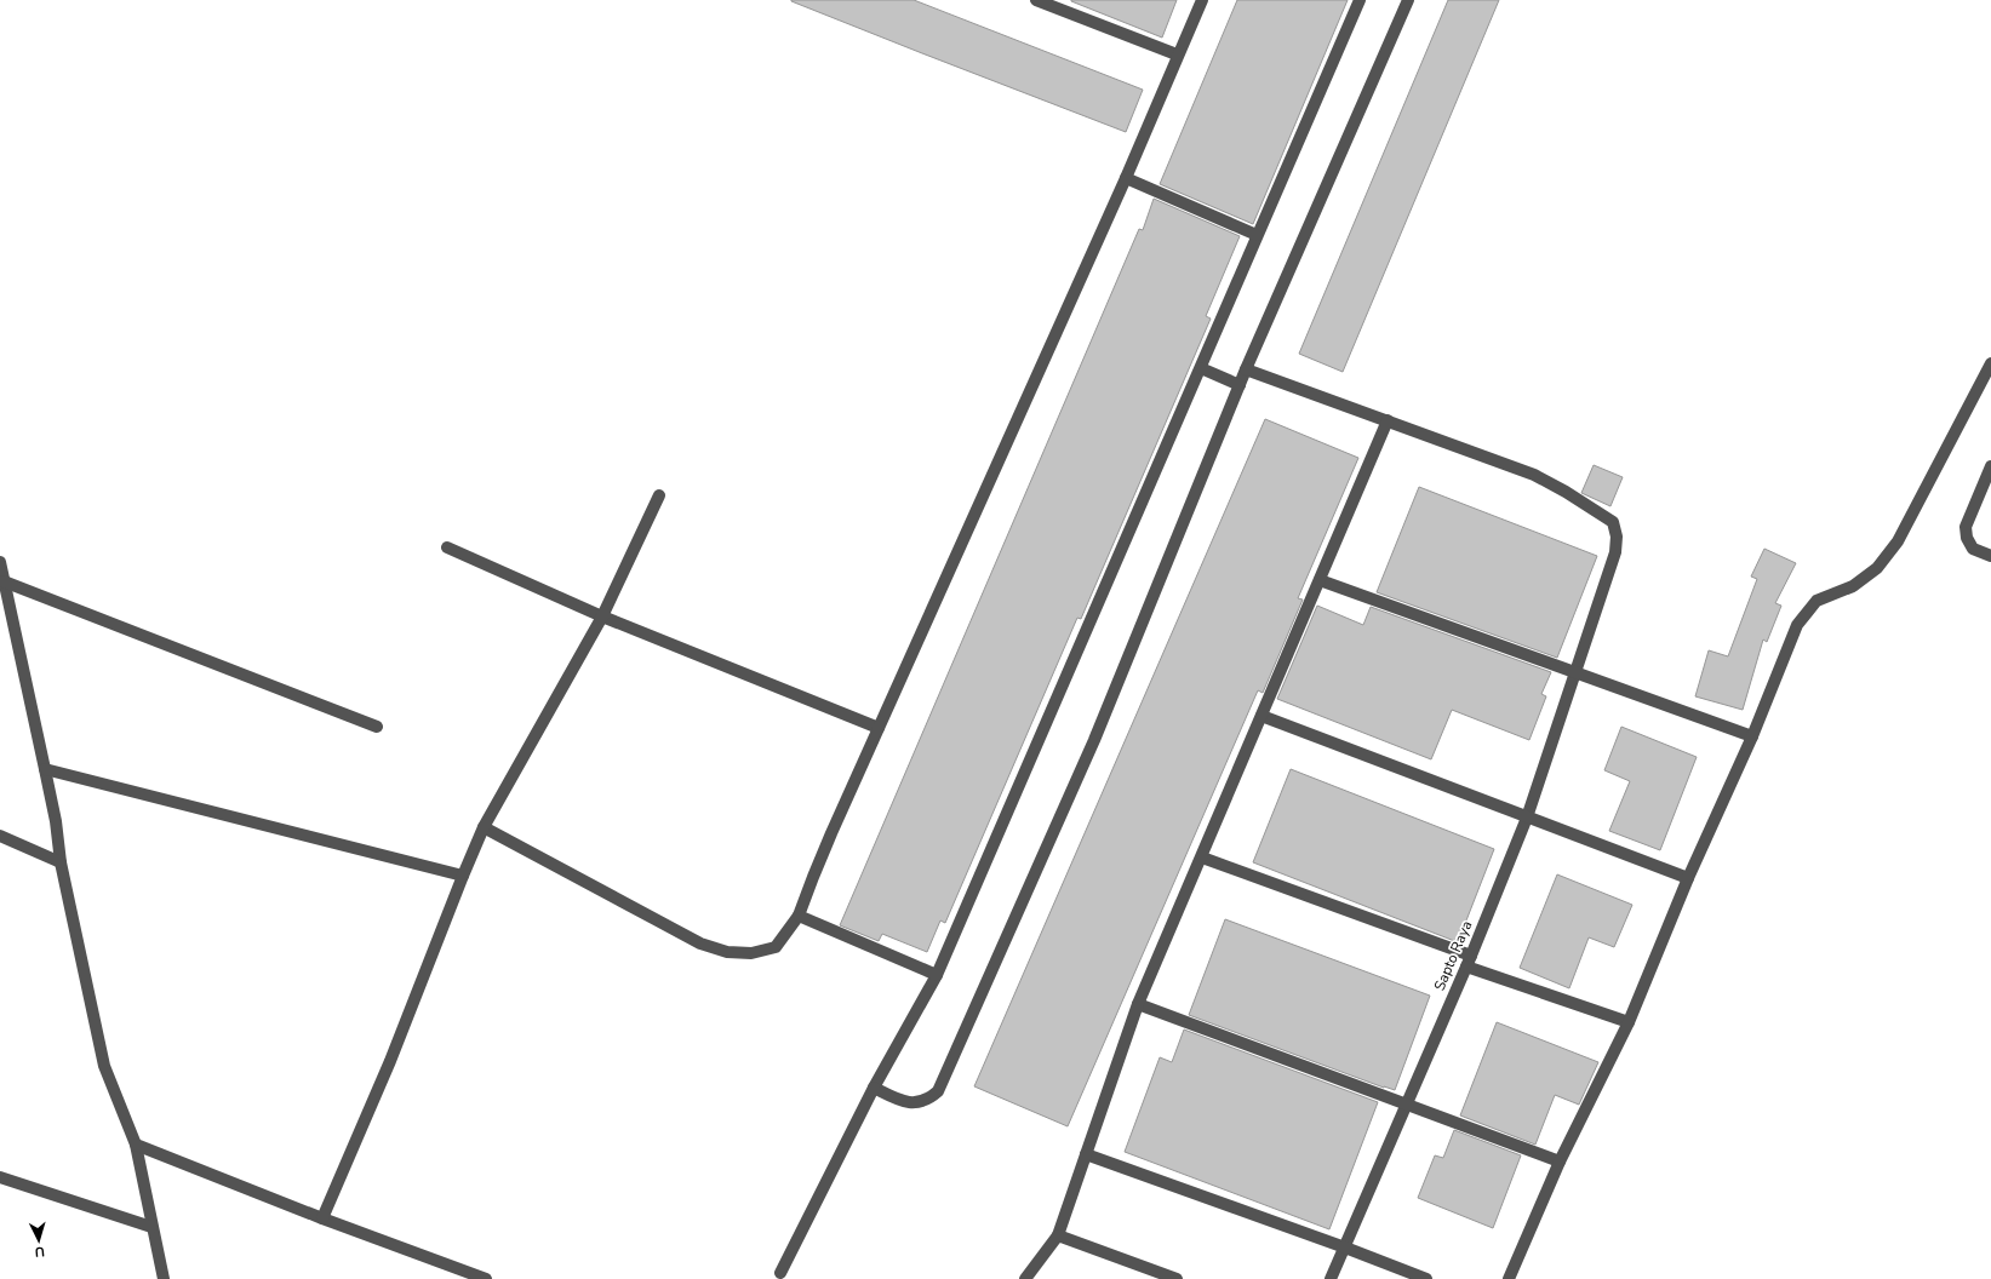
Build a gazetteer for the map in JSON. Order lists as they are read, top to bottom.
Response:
{
  "streets": {
    "street": ["Sapto Raya"]
  },
  "north": "bottom"
}
